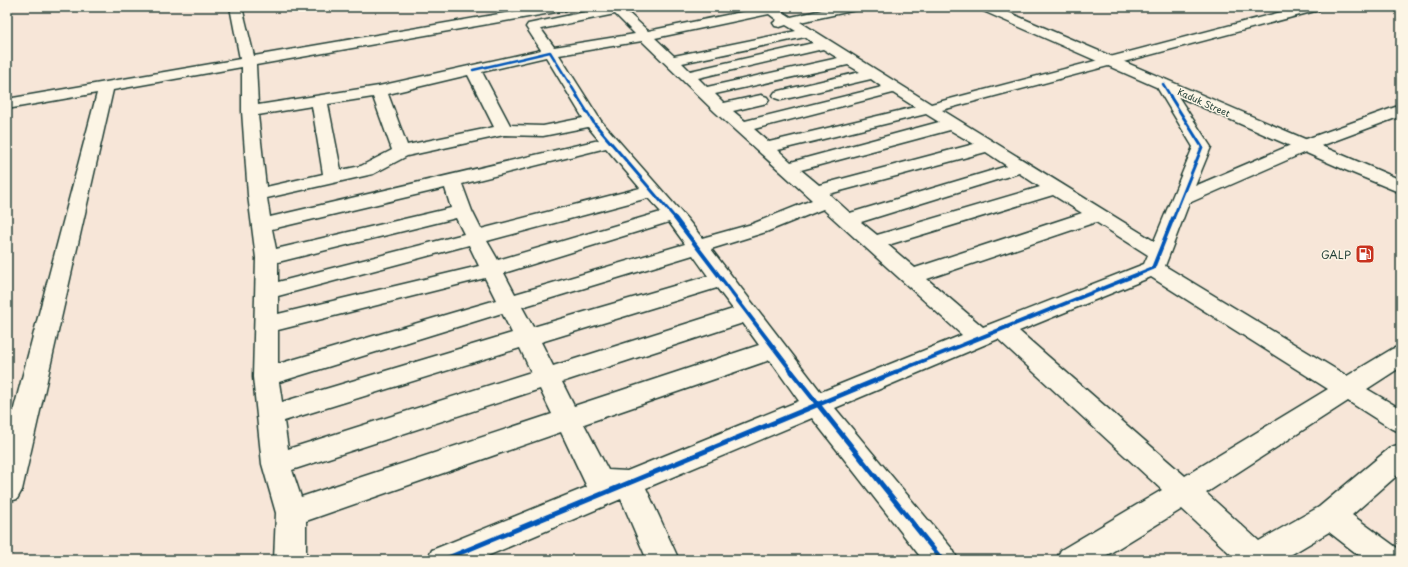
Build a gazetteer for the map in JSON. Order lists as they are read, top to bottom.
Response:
{
  "streets": {
    "street": ["Kaduk Street"]
  },
  "places": {
    "fuel station": ["GALP"]
  }
}
